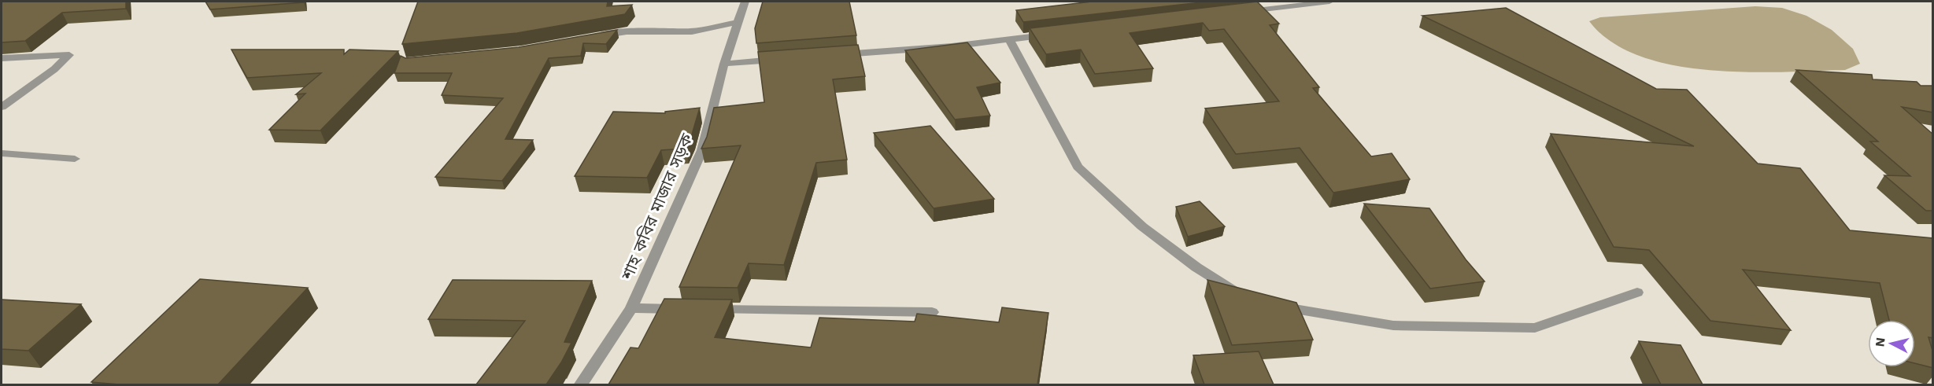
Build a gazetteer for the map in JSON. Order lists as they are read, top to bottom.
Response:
{
  "streets": {
    "street": ["শাহ কবির মাজার সড়ক"]
  },
  "north": "left"
}
